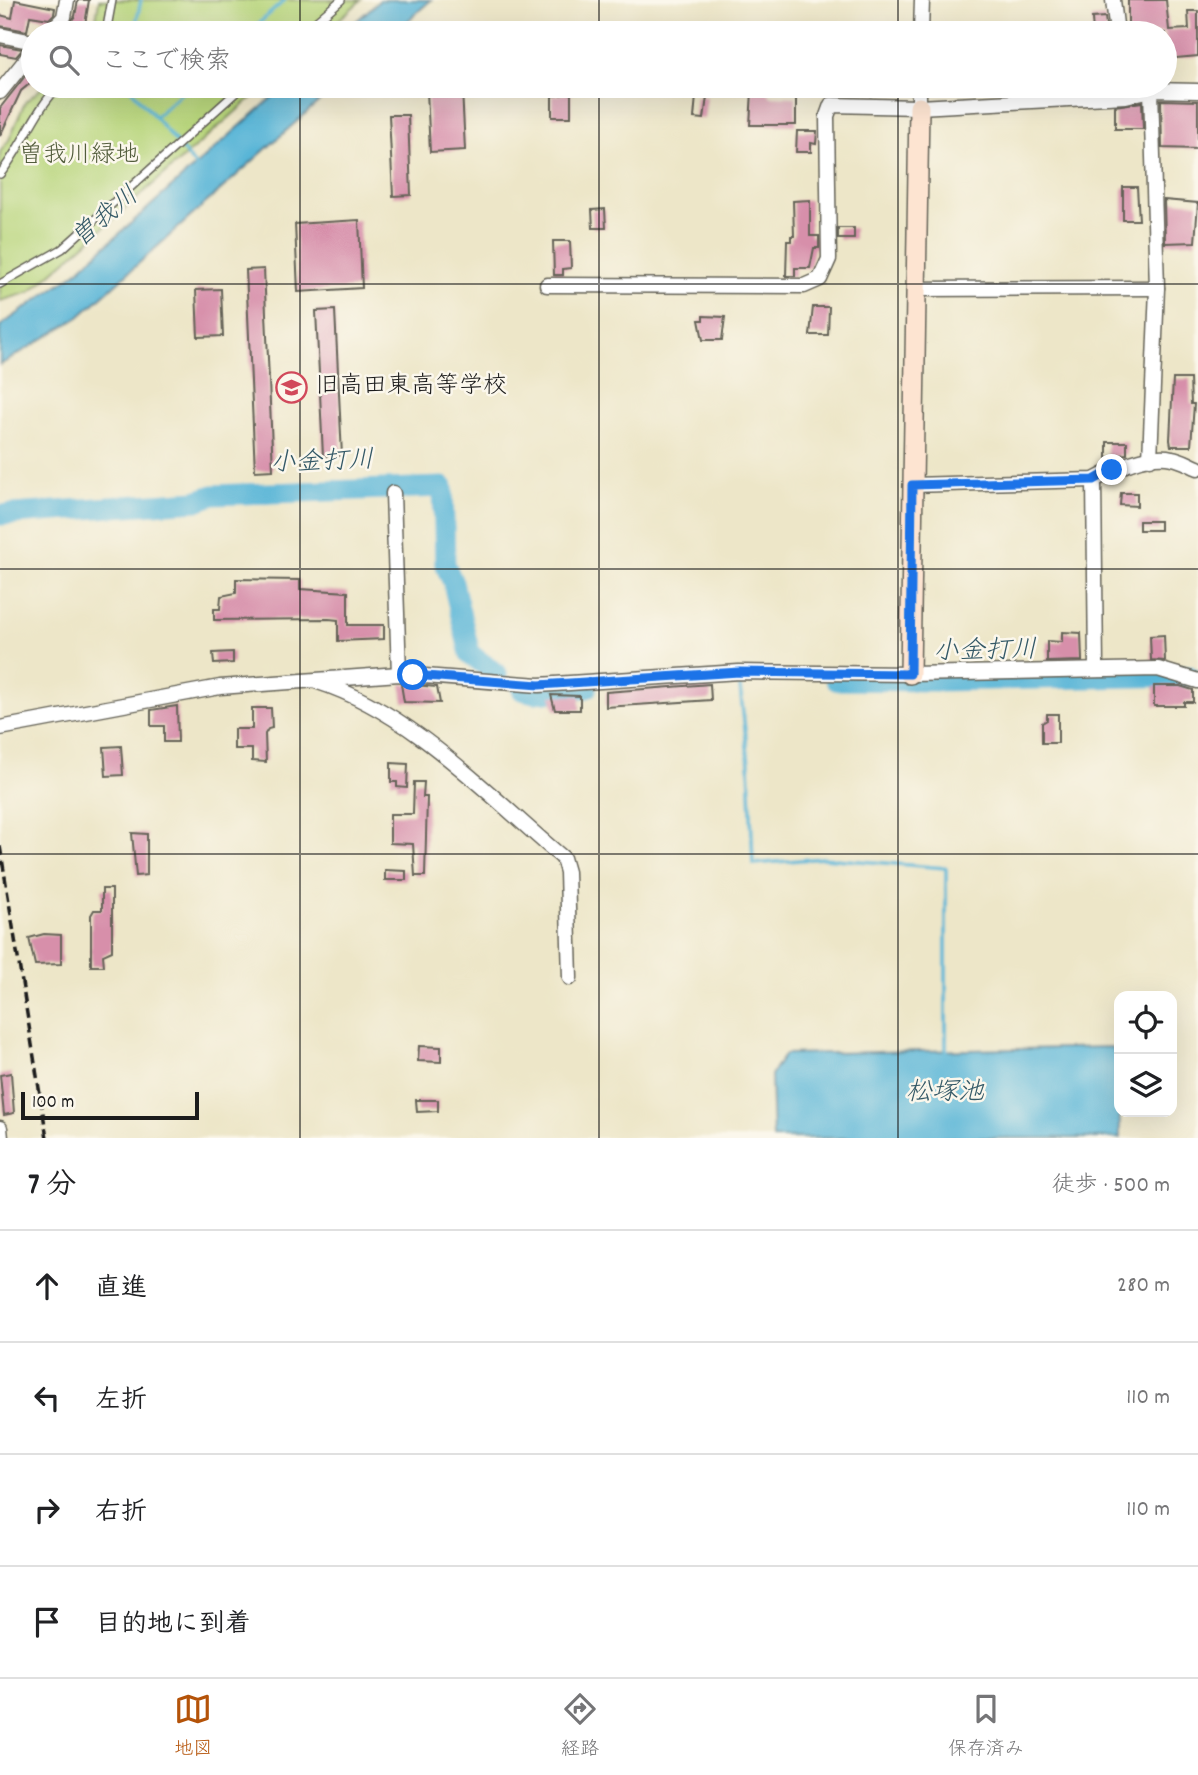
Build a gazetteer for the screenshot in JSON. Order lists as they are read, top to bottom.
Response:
{
  "water": ["曽我川", "小金打川", "松塚池"],
  "parks": ["曽我川緑地"],
  "places": {
    "school or university": ["旧高田東高等学校"]
  },
  "scale_bar": "100 m",
  "page": {
    "search": "ここで検索",
    "scale": "100 m",
    "heading": ["7 分", "徒歩 · 500 m"],
    "list": [
      ["直進", "280 m"],
      ["左折", "110 m"],
      ["右折", "110 m"],
      "目的地に到着"
    ],
    "nav": ["地図", "経路", "保存済み"]
  }
}
